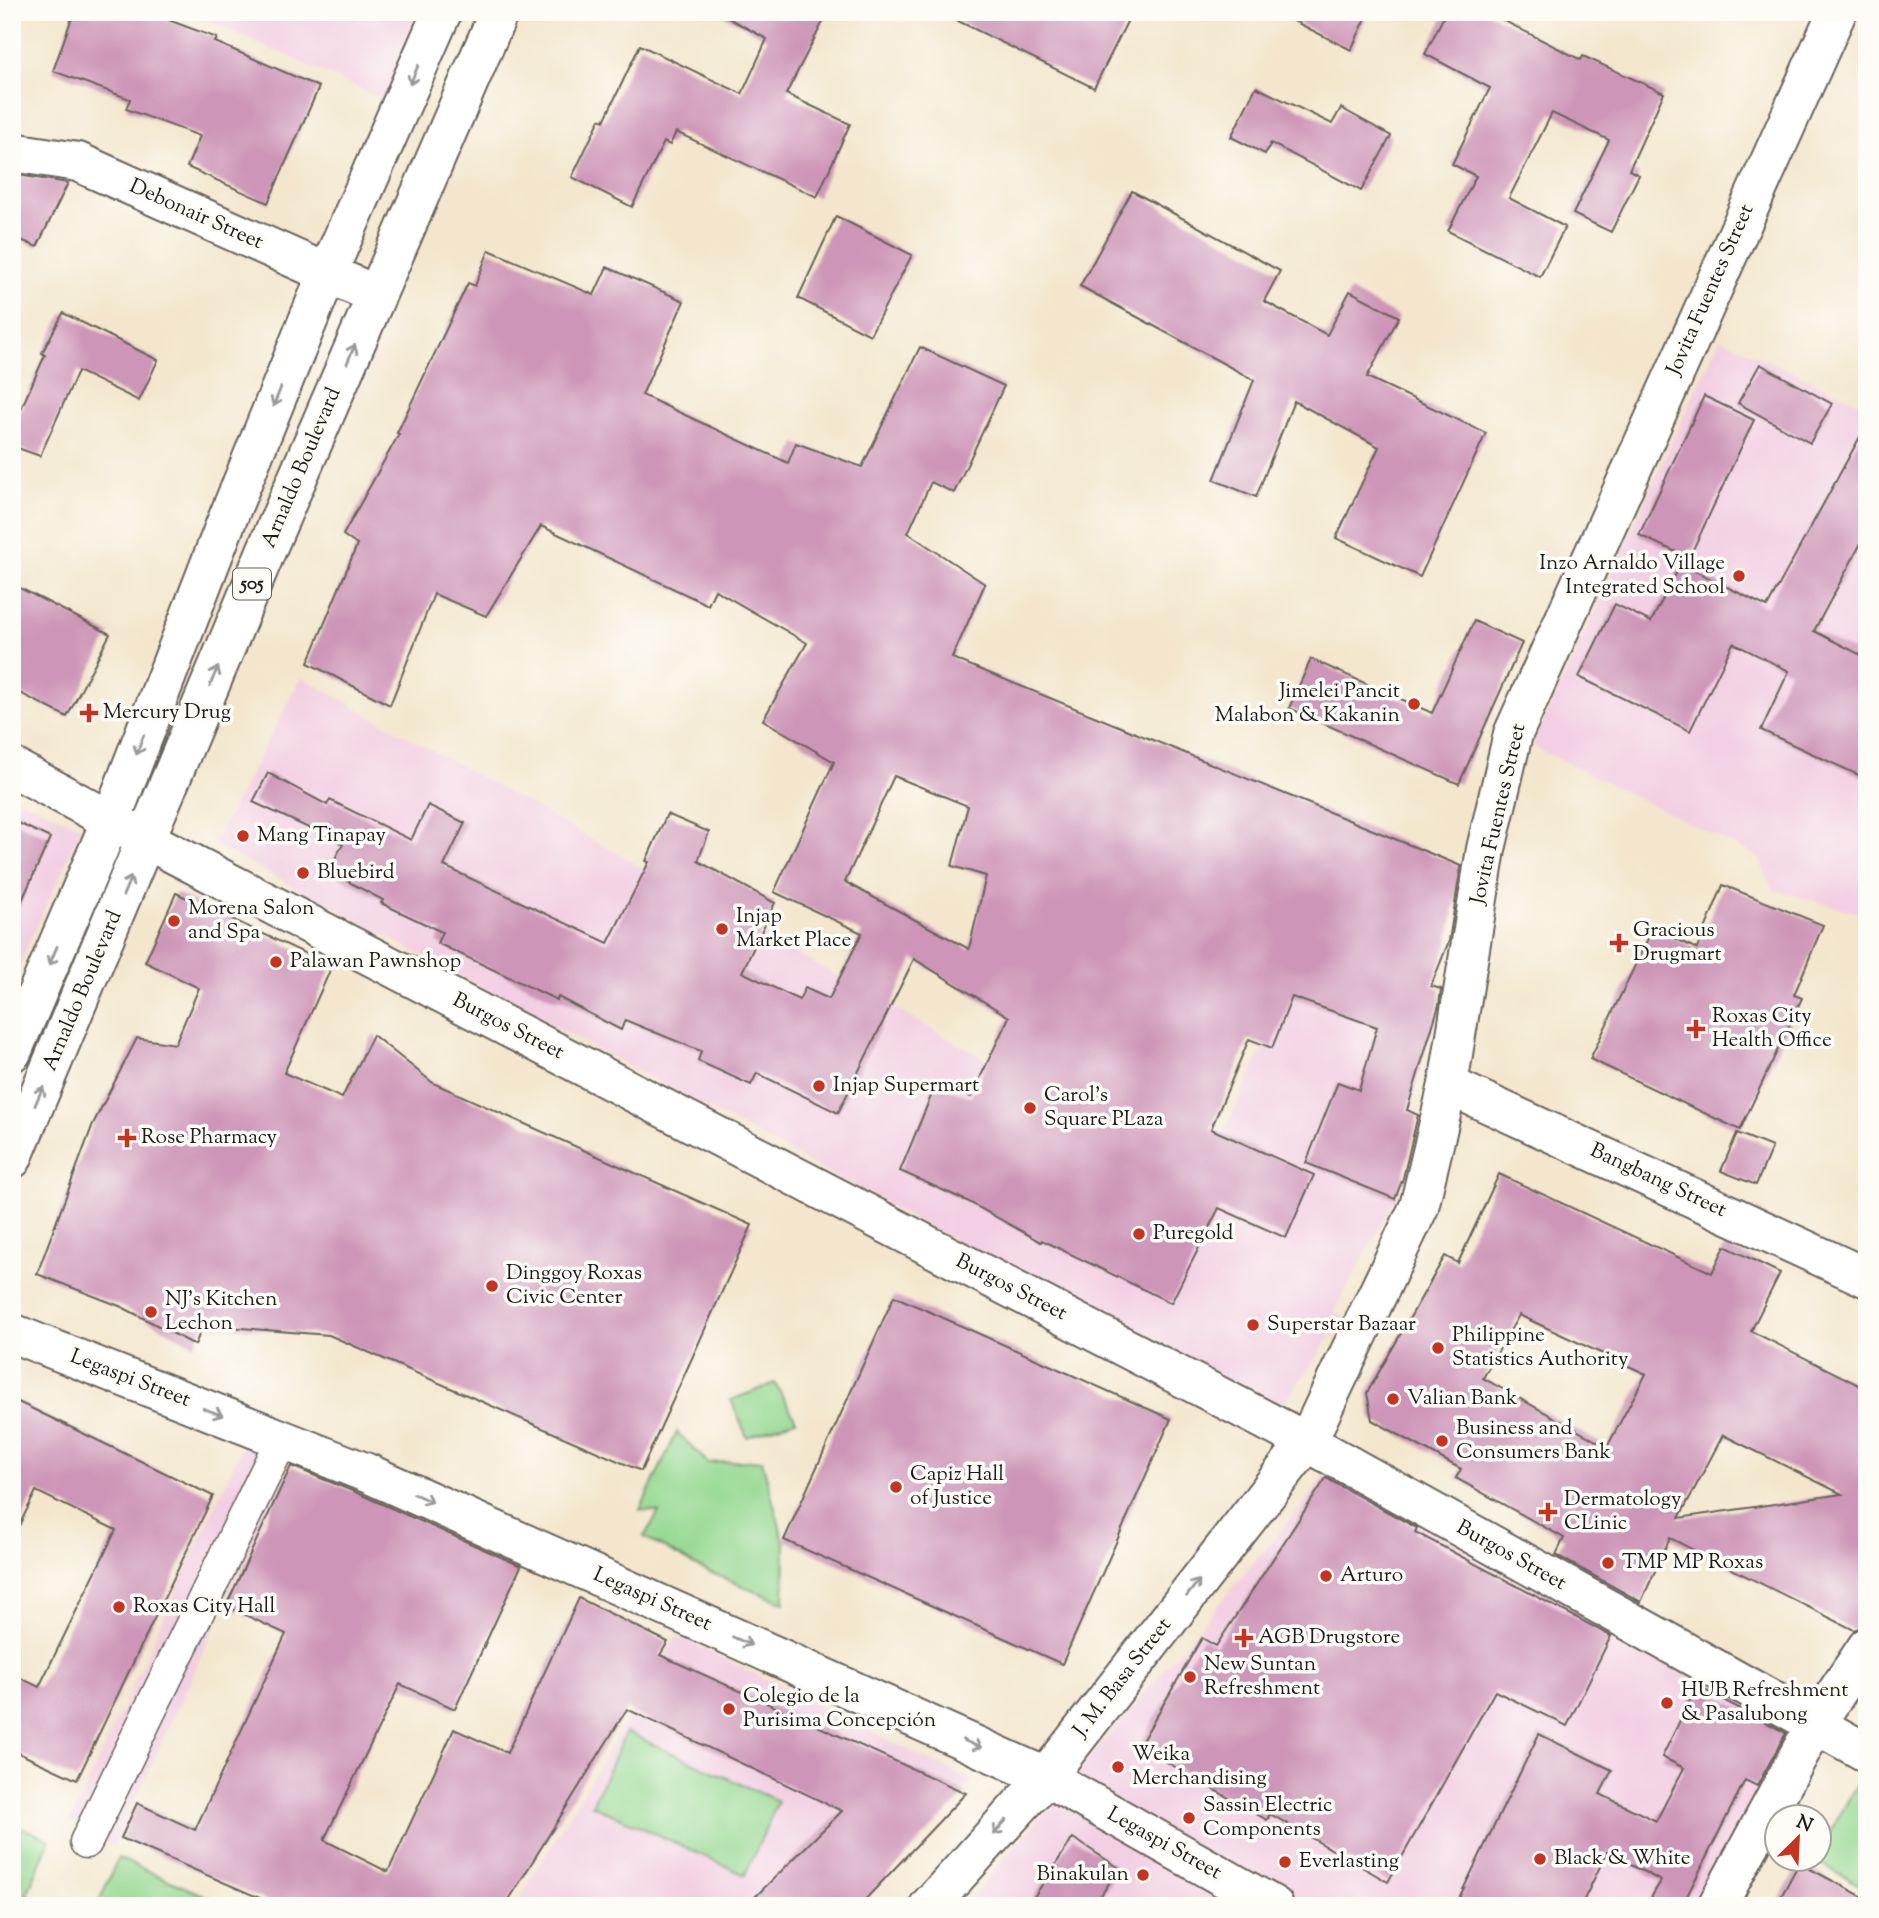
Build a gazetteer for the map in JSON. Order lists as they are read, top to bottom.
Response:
{
  "streets": {
    "main road": [
      "Debonair Street",
      "Jovita Fuentes Street",
      "Arnaldo Boulevard",
      "505",
      "Burgos Street",
      "Bangbang Street",
      "Legaspi Street",
      "J. M. Basa Street"
    ]
  },
  "crossings": [
    ["Debonair Street", "Arnaldo Boulevard"],
    ["Jovita Fuentes Street", "Burgos Street"],
    ["Jovita Fuentes Street", "Bangbang Street"],
    ["Jovita Fuentes Street", "J. M. Basa Street"],
    ["Arnaldo Boulevard", "Burgos Street"],
    ["Burgos Street", "J. M. Basa Street"],
    ["Legaspi Street", "J. M. Basa Street"]
  ],
  "one_way": ["Legaspi Street"],
  "places": {
    "other": [
      "Inzo Arnaldo Village Integrated School",
      "Jimelei Pancit Malabon & Kakanin",
      "Mang Tinapay",
      "Bluebird",
      "Morena Salon and Spa",
      "Injap Market Place",
      "Palawan Pawnshop",
      "Injap Supermart",
      "Carol's Square PLaza",
      "Puregold",
      "Dinggoy Roxas Civic Center",
      "NJ's Kitchen Lechon",
      "Superstar Bazaar",
      "Philippine Statistics Authority",
      "Valian Bank",
      "Business and Consumers Bank",
      "Capiz Hall of Justice",
      "TMP MP Roxas",
      "Arturo",
      "Roxas City Hall",
      "New Suntan Refreshment",
      "HUB Refreshment & Pasalubong",
      "Colegio de la Purisima Concepción",
      "Weika Merchandising",
      "Sassin Electric Components",
      "Black & White",
      "Everlasting",
      "Binakulan"
    ],
    "health": [
      "Mercury Drug",
      "Gracious Drugmart",
      "Roxas City Health Office",
      "Rose Pharmacy",
      "Dermatology CLinic",
      "AGB Drugstore"
    ]
  },
  "north": "top right"
}
